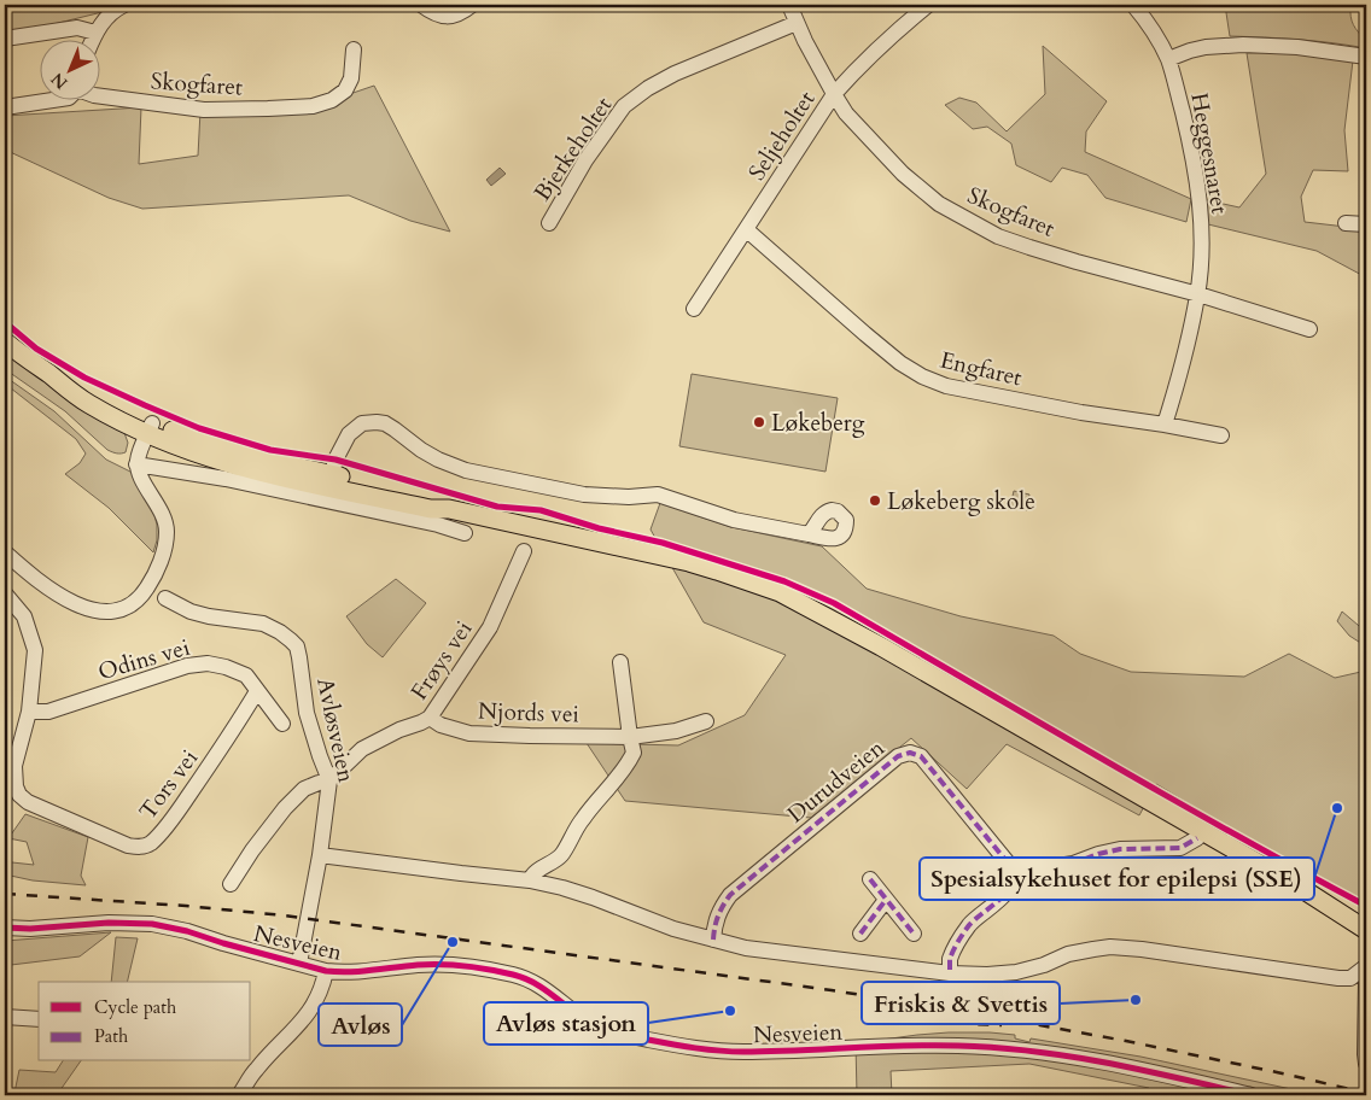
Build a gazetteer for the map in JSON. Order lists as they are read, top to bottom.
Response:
{
  "streets": {
    "street": [
      "Skogfaret",
      "Seljeholtet",
      "Bjerkeholtet",
      "Heggesnaret",
      "Engfaret",
      "Odins vei",
      "Frøys vei",
      "Njords vei",
      "Avløsveien",
      "Durudveien",
      "Tors vei",
      "Nesveien"
    ]
  },
  "crossings": [
    ["Skogfaret", "Seljeholtet"],
    ["Skogfaret", "Bjerkeholtet"],
    ["Skogfaret", "Heggesnaret"],
    ["Seljeholtet", "Engfaret"],
    ["Heggesnaret", "Engfaret"],
    ["Odins vei", "Tors vei"],
    ["Frøys vei", "Njords vei"],
    ["Frøys vei", "Avløsveien"],
    ["Avløsveien", "Nesveien"]
  ],
  "places": [
    "Løkeberg",
    "Løkeberg skole",
    "Spesialsykehuset for epilepsi (SSE)",
    "Avløs",
    "Friskis & Svettis",
    "Avløs stasjon"
  ],
  "legend": ["Cycle path", "Path"],
  "north": "bottom left"
}
